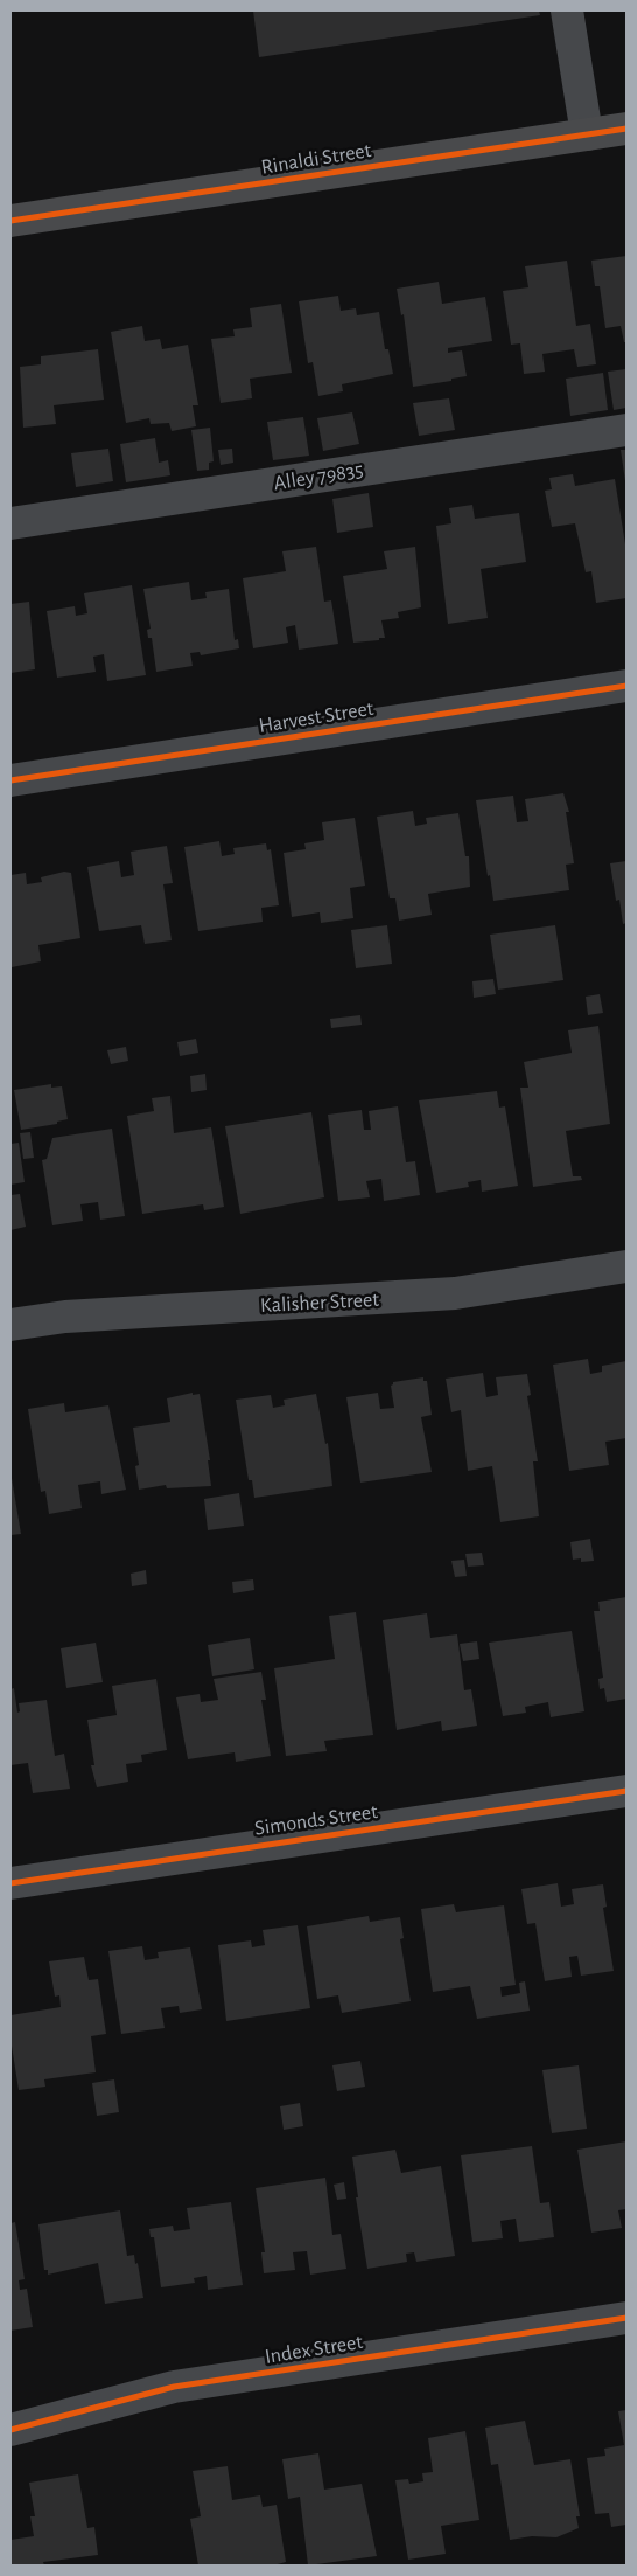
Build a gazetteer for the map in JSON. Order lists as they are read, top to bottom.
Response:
{
  "streets": {
    "main road": ["Rinaldi Street"],
    "street": [
      "Alley 79835",
      "Harvest Street",
      "Kalisher Street",
      "Simonds Street",
      "Index Street"
    ]
  }
}
